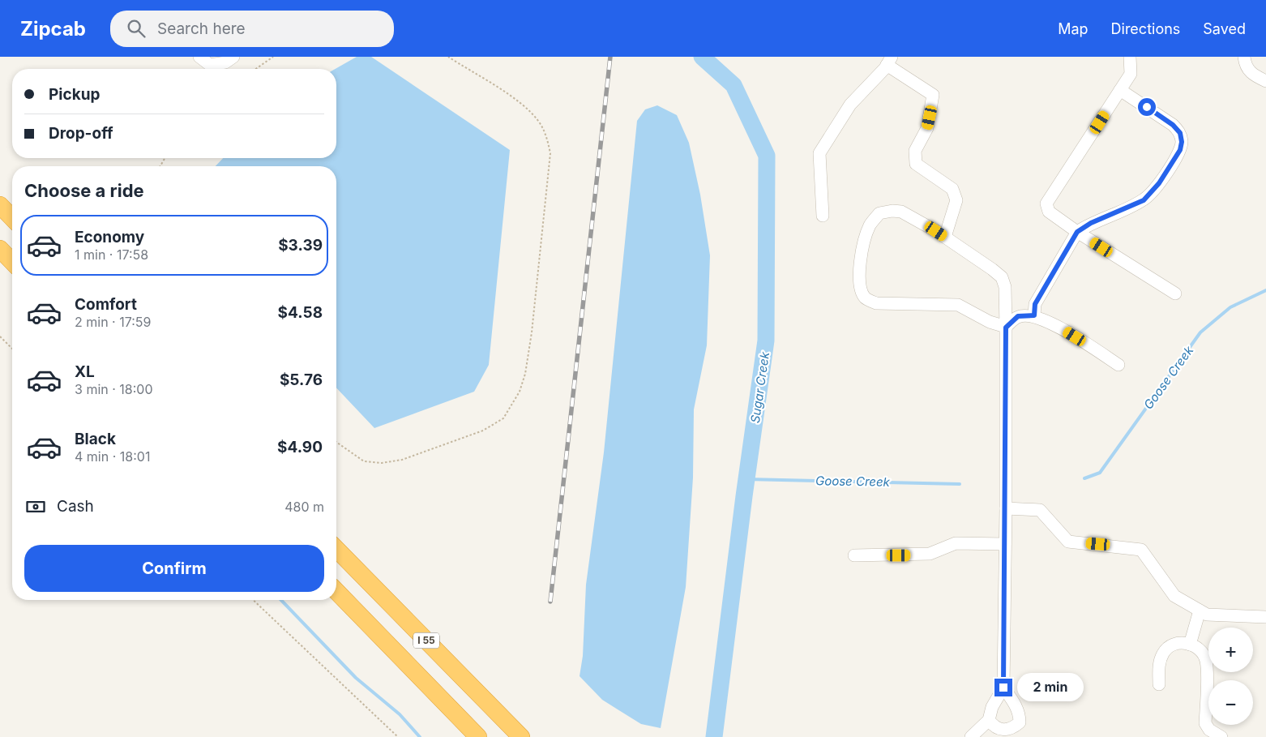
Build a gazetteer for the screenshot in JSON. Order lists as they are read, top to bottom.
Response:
{
  "streets": {
    "highway": ["I 55"]
  },
  "water": ["Goose Creek", "Sugar Creek"],
  "page": {
    "header": "Zipcab",
    "search": "Search here",
    "nav": ["Map", "Directions", "Saved"],
    "banner": ["Pickup", "Drop-off"],
    "heading": "Choose a ride",
    "list": [
      {
        "name": "Economy",
        "note": "1 min · 17:58",
        "value": "$3.39"
      },
      {
        "name": "Comfort",
        "note": "2 min · 17:59",
        "value": "$4.58"
      },
      {
        "name": "XL",
        "note": "3 min · 18:00",
        "value": "$5.76"
      },
      {
        "name": "Black",
        "note": "4 min · 18:01",
        "value": "$4.90"
      }
    ],
    "pay": ["Cash", "480 m"],
    "buttons": "Confirm",
    "map_buttons": ["+", "−"],
    "bubble": "2 min"
  }
}
